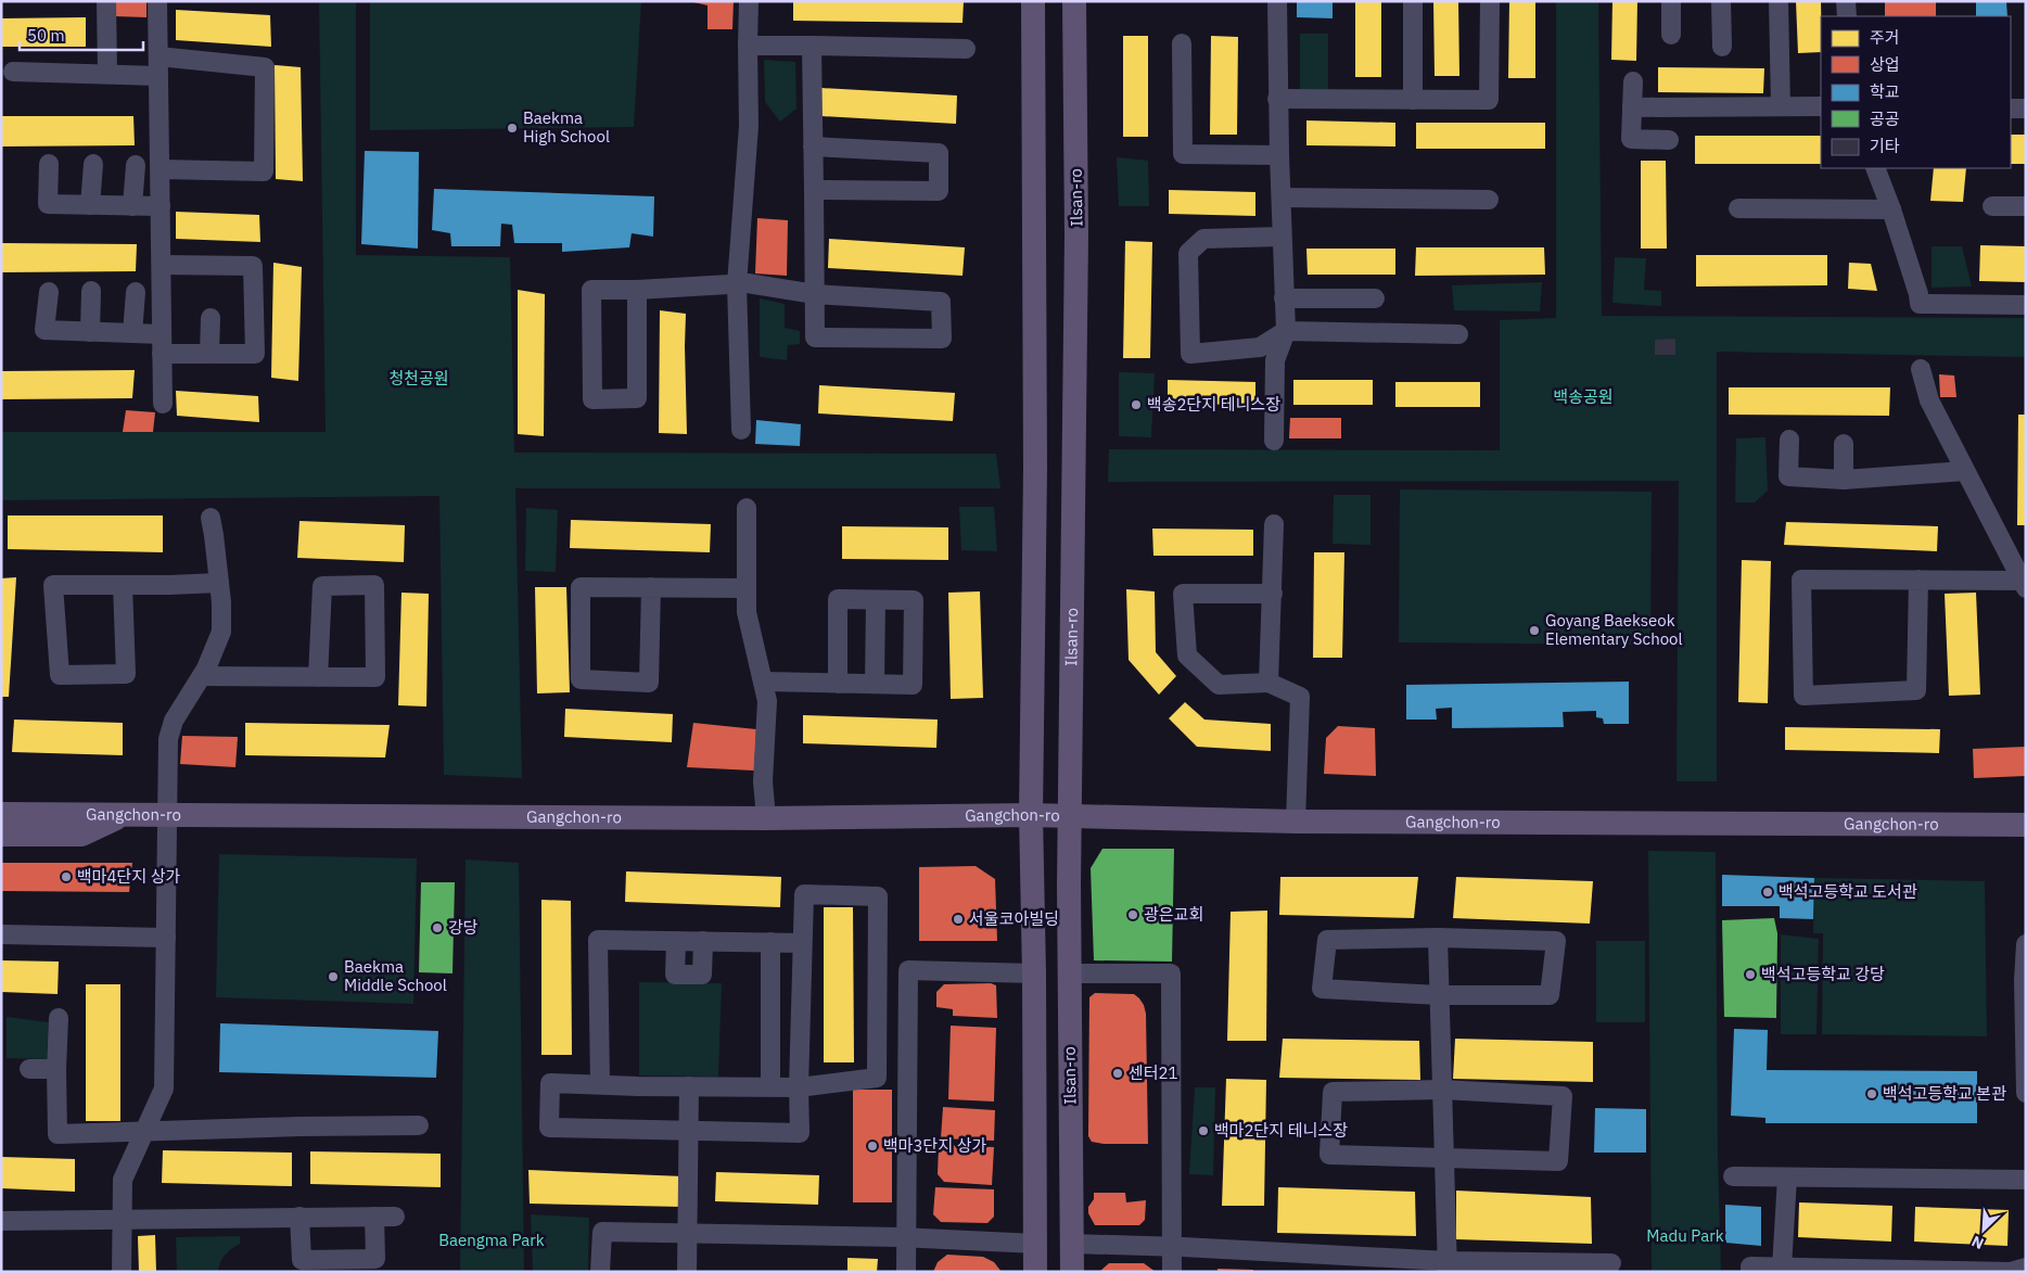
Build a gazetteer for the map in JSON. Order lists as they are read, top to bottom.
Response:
{
  "streets": {
    "main road": ["Ilsan-ro", "Gangchon-ro"]
  },
  "crossings": [
    ["Ilsan-ro", "Gangchon-ro"]
  ],
  "parks": [
    "청천공원",
    "백송공원",
    "Madu Park",
    "Baengma Park"
  ],
  "places": [
    "Baekma High School",
    "백송2단지 테니스장",
    "Goyang Baekseok Elementary School",
    "백마4단지 상가",
    "백석고등학교 도서관",
    "광은교회",
    "서울코아빌딩",
    "강당",
    "백석고등학교 강당",
    "Baekma Middle School",
    "센터21",
    "백석고등학교 본관",
    "백마2단지 테니스장",
    "백마3단지 상가"
  ],
  "legend": [
    "주거",
    "상업",
    "학교",
    "공공",
    "기타"
  ],
  "scale_bar": "50 m",
  "north": "bottom left"
}
